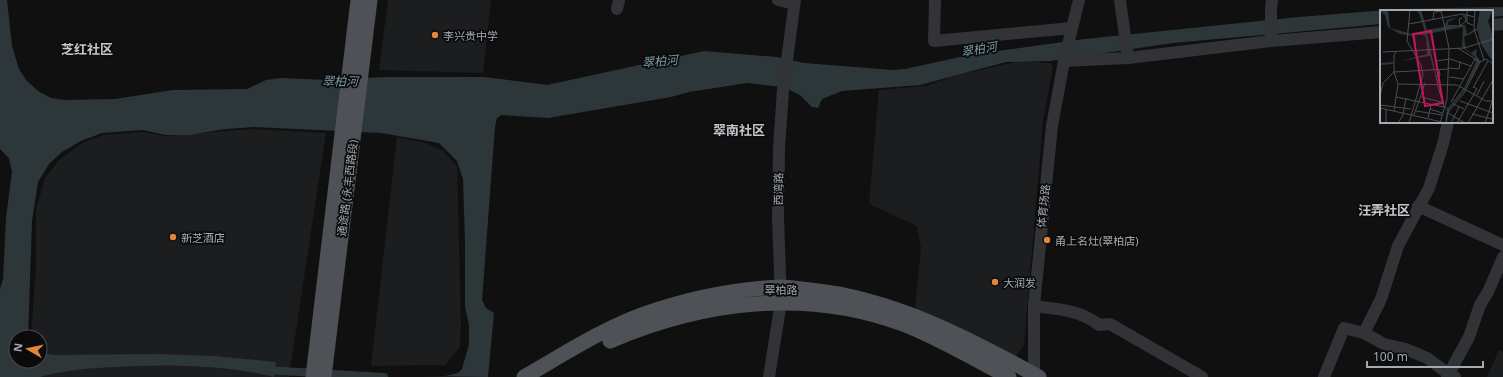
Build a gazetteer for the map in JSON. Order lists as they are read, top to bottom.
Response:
{
  "streets": {
    "main road": ["通途路 (永丰西路段)", "翠柏路"],
    "street": ["西湾路", "体育场路"]
  },
  "crossings": [
    ["西湾路", "翠柏路"],
    ["体育场路", "翠柏路"]
  ],
  "districts": ["芝红社区", "翠南社区", "汪弄社区"],
  "water": ["翠柏河"],
  "places": [
    "李兴贵中学",
    "新芝酒店",
    "甬上名灶(翠柏店)",
    "大润发"
  ],
  "scale_bar": "100 m",
  "north": "left"
}
